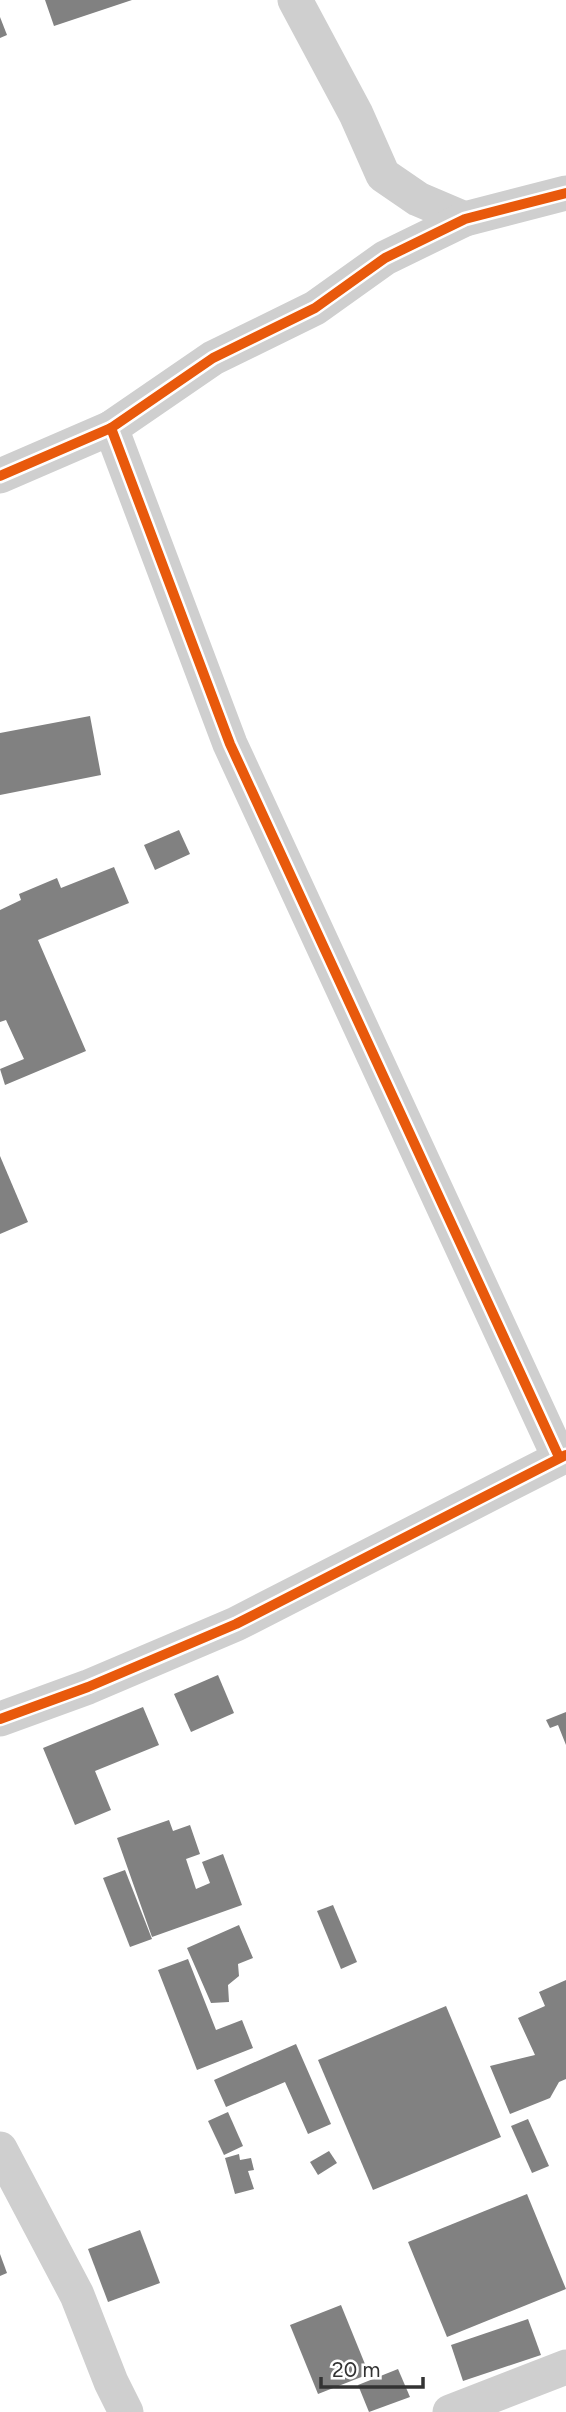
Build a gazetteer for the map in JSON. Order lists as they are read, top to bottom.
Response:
{
  "scale_bar": "20 m"
}
